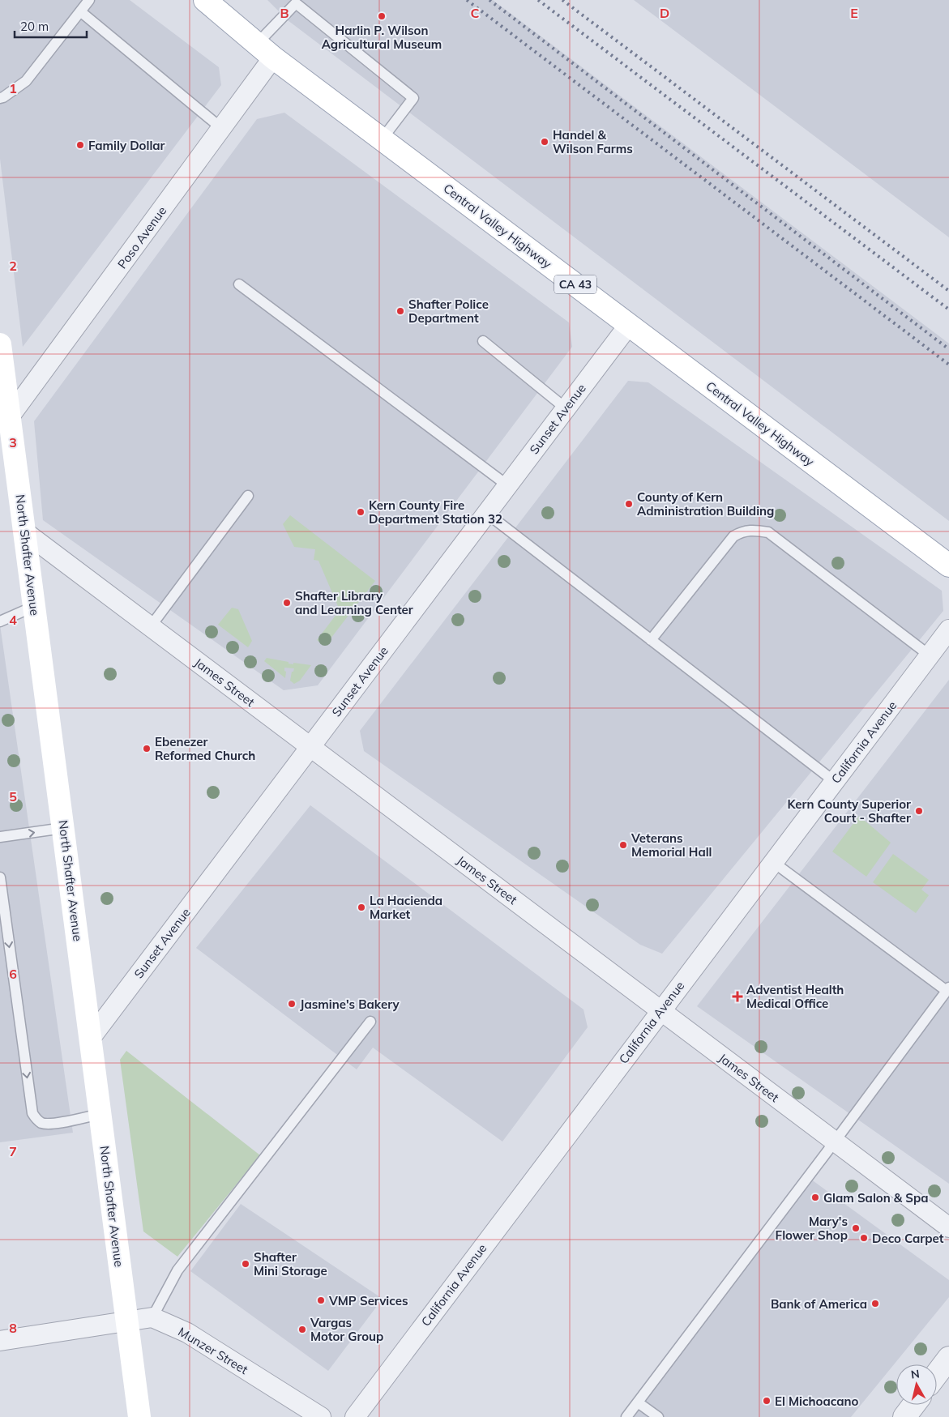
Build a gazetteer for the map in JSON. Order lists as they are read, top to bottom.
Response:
{
  "streets": {
    "main road": ["Central Valley Highway", "CA 43", "North Shafter Avenue"],
    "street": [
      "Poso Avenue",
      "Sunset Avenue",
      "James Street",
      "California Avenue",
      "Munzer Street"
    ]
  },
  "crossings": [
    ["Central Valley Highway", "Poso Avenue"],
    ["Central Valley Highway", "Sunset Avenue"],
    ["Poso Avenue", "North Shafter Avenue"],
    ["Sunset Avenue", "North Shafter Avenue"],
    ["Sunset Avenue", "James Street"],
    ["North Shafter Avenue", "James Street"],
    ["James Street", "California Avenue"]
  ],
  "places": {
    "other": [
      "Harlin P. Wilson Agricultural Museum",
      "Handel & Wilson Farms",
      "Family Dollar",
      "Shafter Police Department",
      "County of Kern Administration Building",
      "Kern County Fire Department Station 32",
      "Shafter Library and Learning Center",
      "Ebenezer Reformed Church",
      "Kern County Superior Court - Shafter",
      "Veterans Memorial Hall",
      "La Hacienda Market",
      "Jasmine's Bakery",
      "Glam Salon & Spa",
      "Mary's Flower Shop",
      "Deco Carpet",
      "Shafter Mini Storage",
      "VMP Services",
      "Bank of America",
      "Vargas Motor Group",
      "El Michoacano"
    ],
    "health": ["Adventist Health Medical Office"]
  },
  "scale_bar": "20 m",
  "north": "top",
  "grid": {
    "columns": [
      "B",
      "C",
      "D",
      "E"
    ],
    "rows": [
      "1",
      "2",
      "3",
      "4",
      "5",
      "6",
      "7",
      "8"
    ]
  }
}
